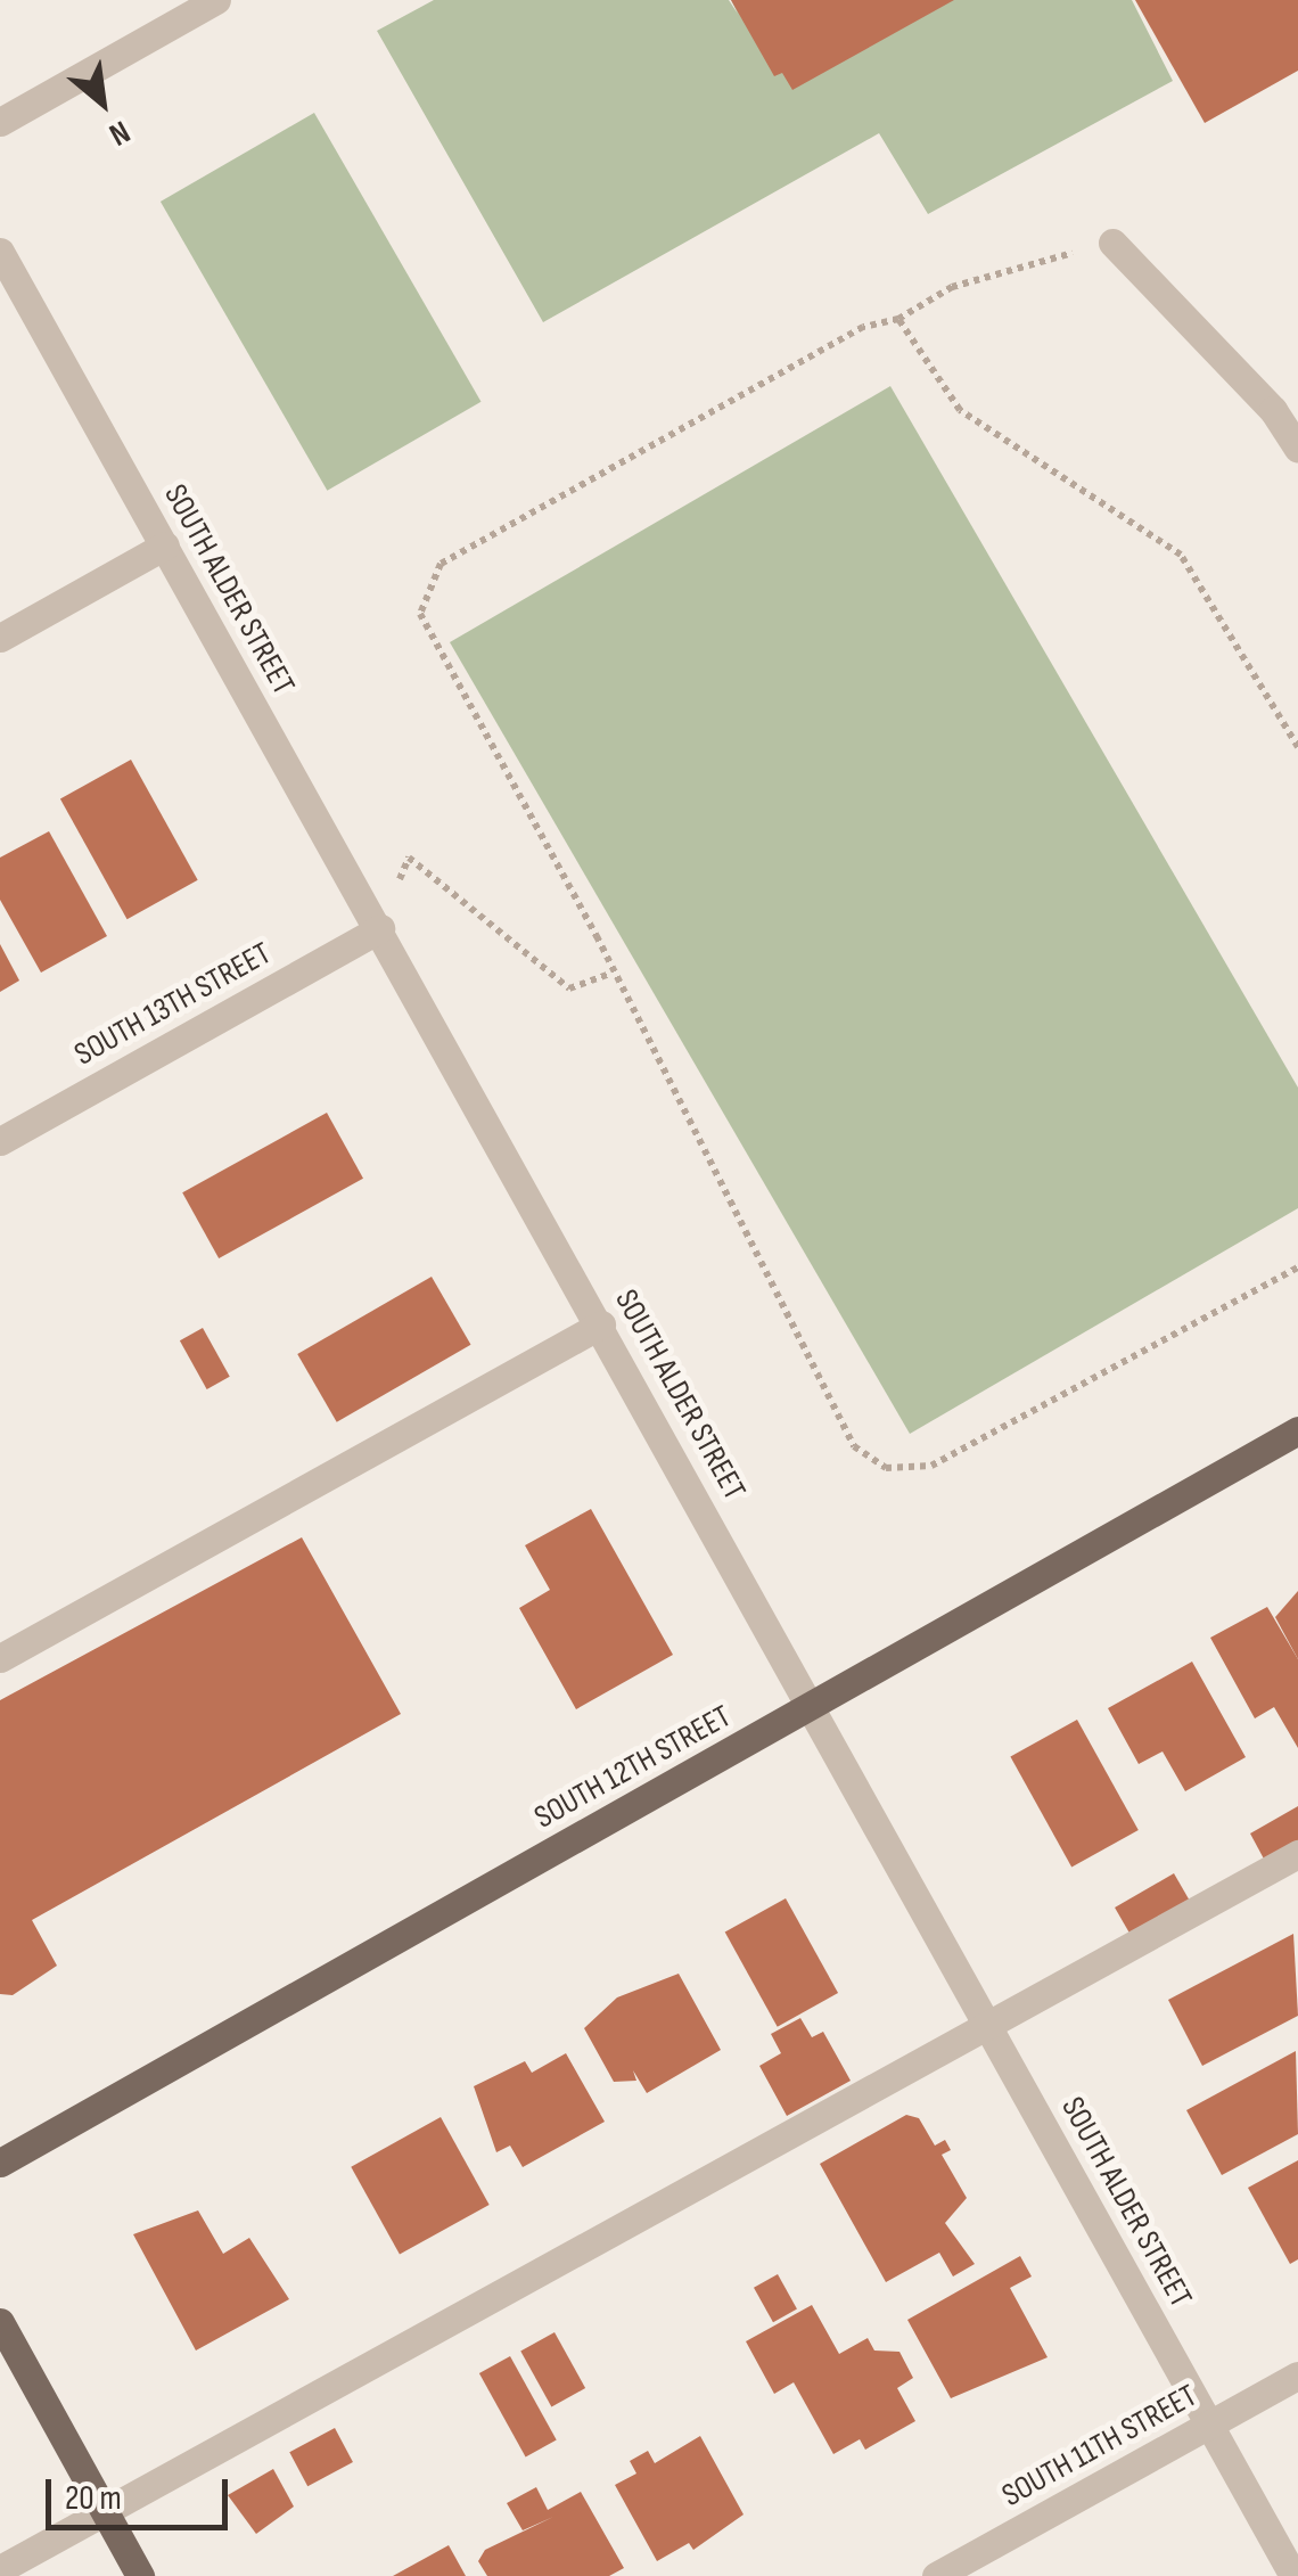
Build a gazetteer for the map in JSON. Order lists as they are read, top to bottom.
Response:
{
  "streets": {
    "main road": ["SOUTH 12TH STREET"],
    "street": ["SOUTH ALDER STREET", "SOUTH 13TH STREET", "SOUTH 11TH STREET"]
  },
  "crossings": [
    ["SOUTH ALDER STREET", "SOUTH 13TH STREET"],
    ["SOUTH ALDER STREET", "SOUTH 12TH STREET"],
    ["SOUTH ALDER STREET", "SOUTH 11TH STREET"]
  ],
  "scale_bar": "20 m",
  "north": "bottom right"
}
